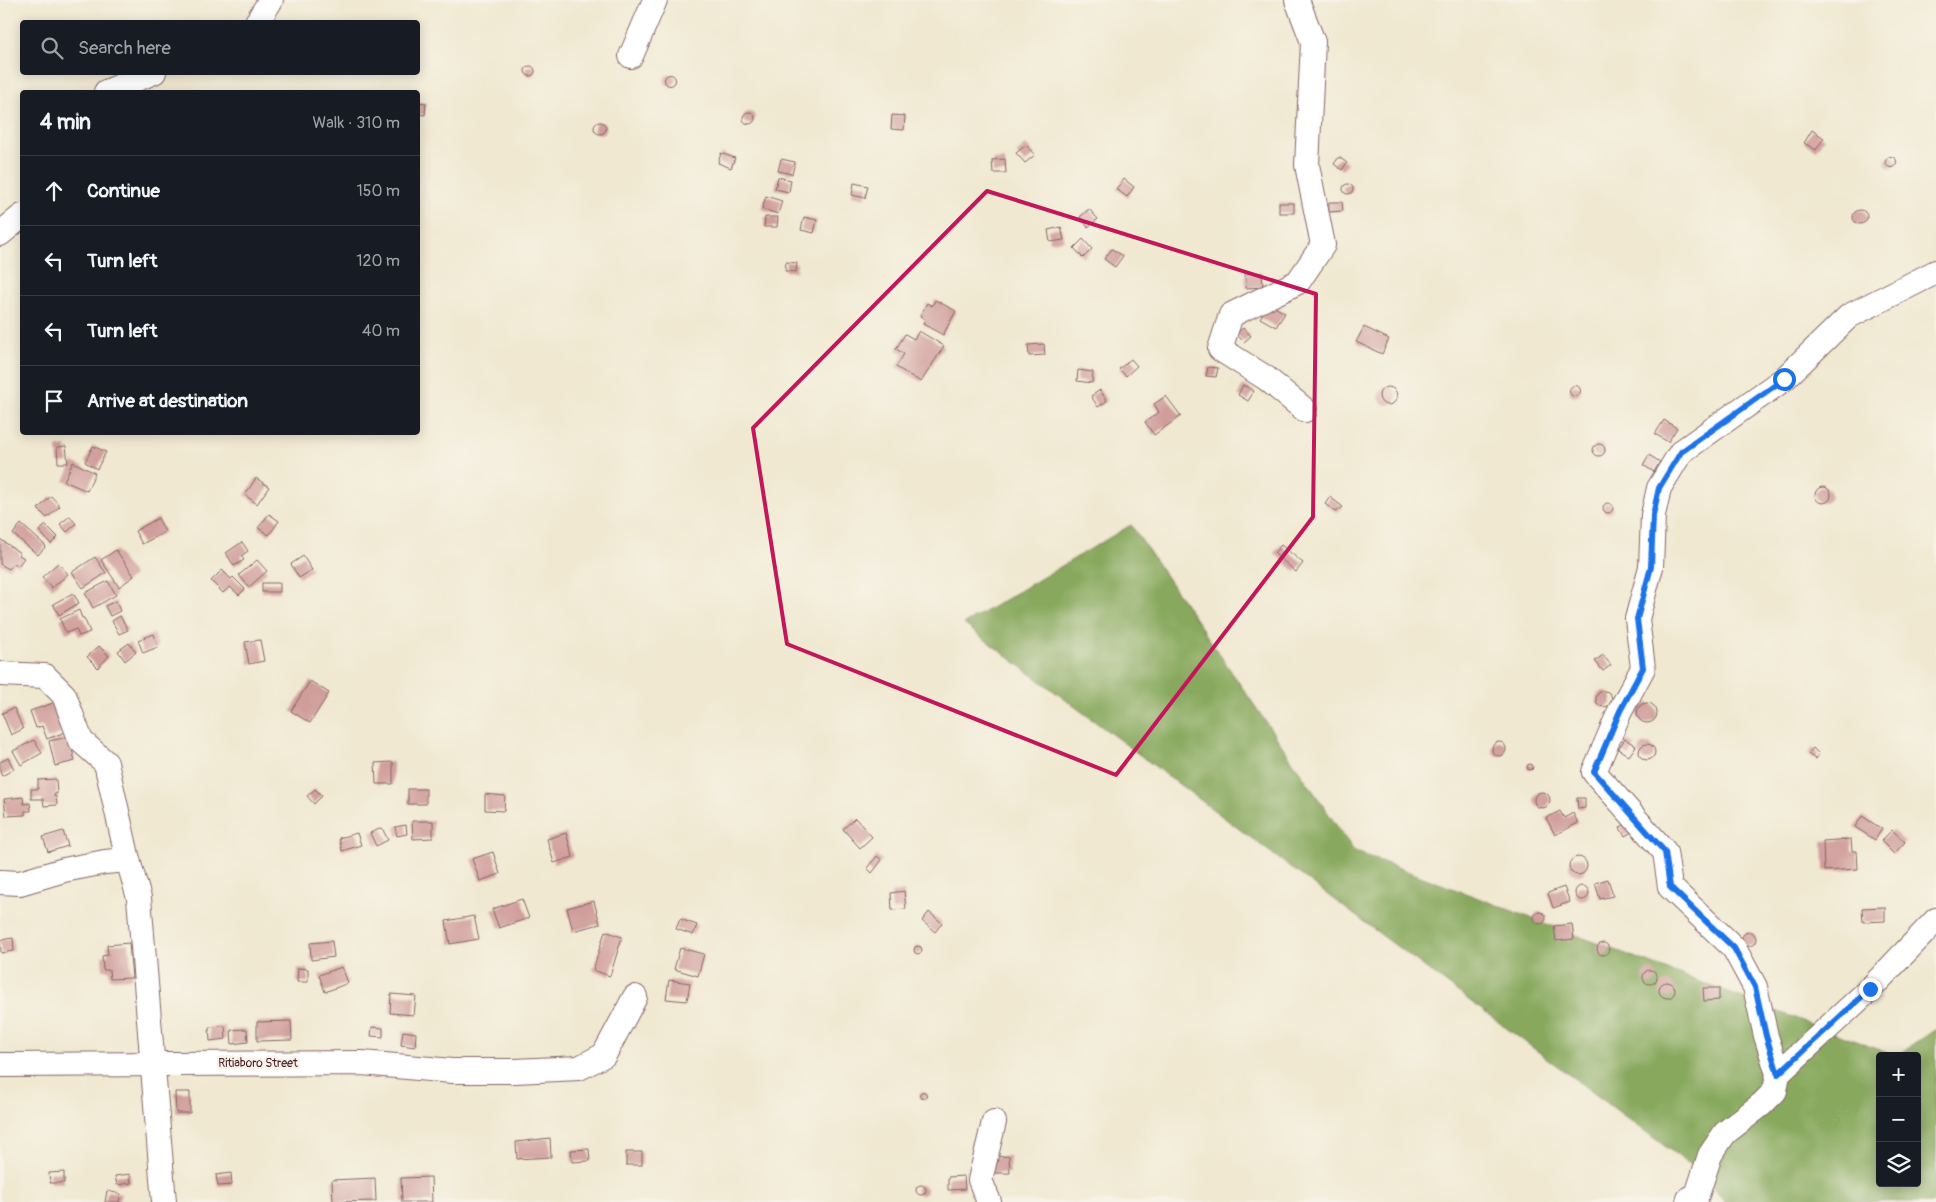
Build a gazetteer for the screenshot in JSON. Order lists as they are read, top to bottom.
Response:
{
  "streets": {
    "street": ["Ritiaboro Street"]
  },
  "page": {
    "search": "Search here",
    "heading": ["4 min", "Walk · 310 m"],
    "list": [
      ["Continue", "150 m"],
      ["Turn left", "120 m"],
      ["Turn left", "40 m"],
      "Arrive at destination"
    ],
    "map_buttons": ["+", "−"]
  }
}
